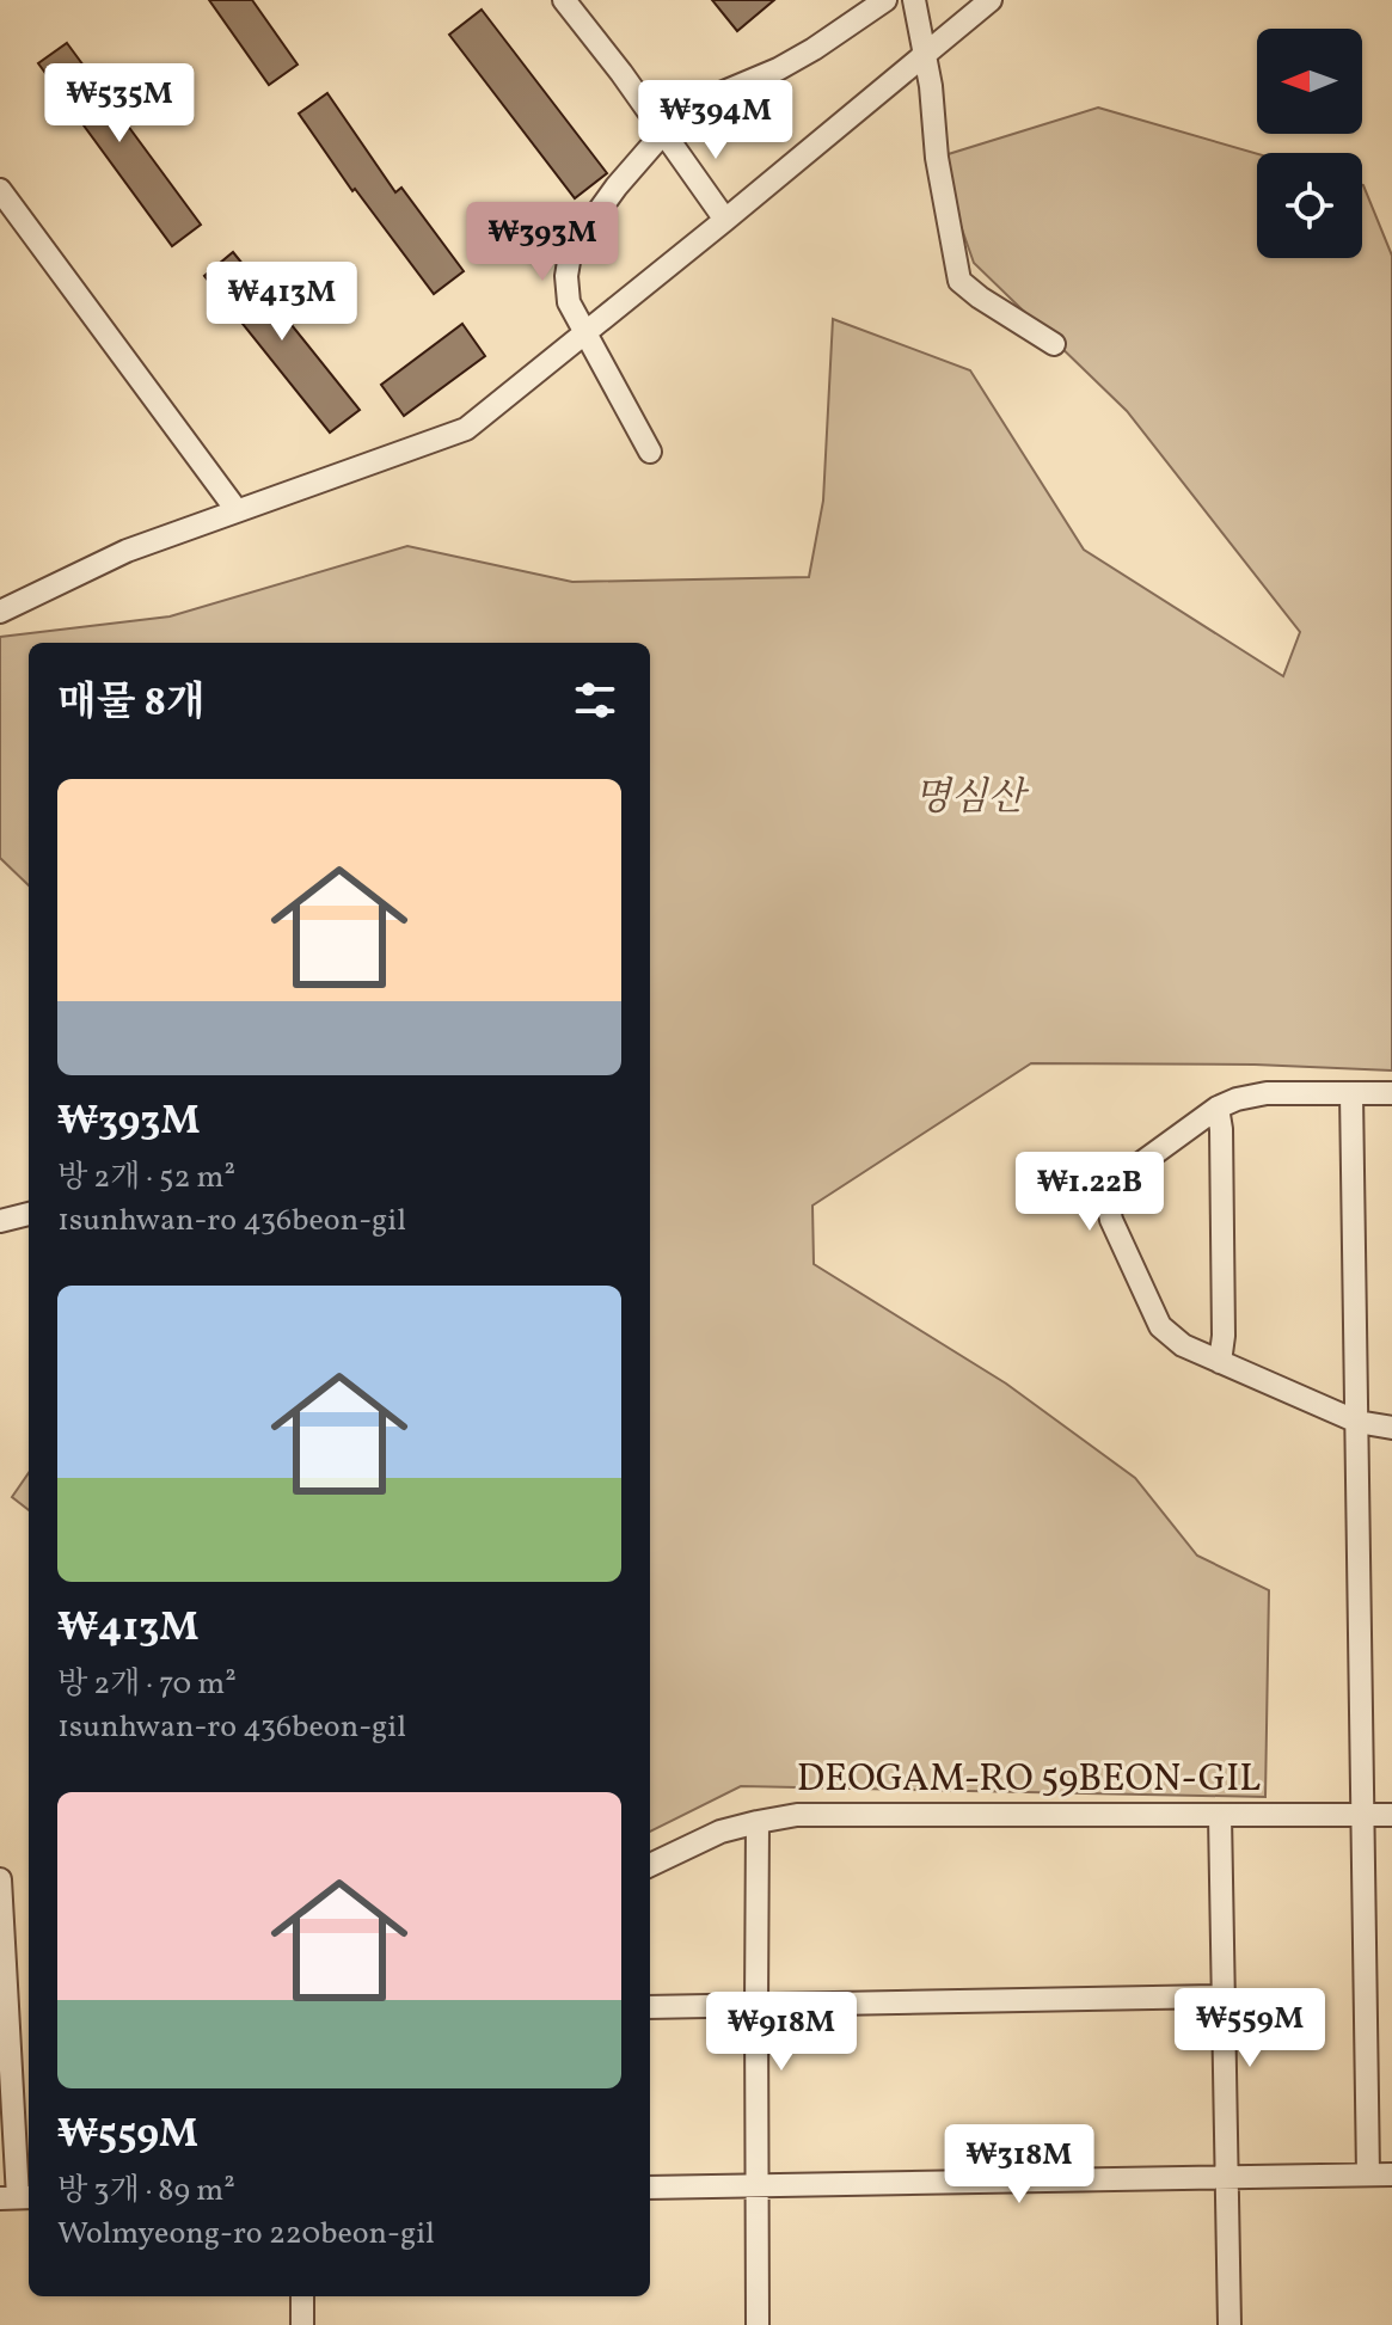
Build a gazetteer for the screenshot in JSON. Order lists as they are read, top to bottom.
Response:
{
  "streets": {
    "street": ["DEOGAM-RO 59BEON-GIL"]
  },
  "parks": ["명심산"],
  "north": "left",
  "page": {
    "price": [
      "₩535M",
      "₩394M",
      "₩393M",
      "₩413M",
      "₩1.22B",
      "₩559M",
      "₩918M",
      "₩318M"
    ],
    "heading": "매물 8개",
    "list": [
      {
        "name": "₩393M",
        "note": "방 2개 · 52 m² · 1sunhwan-ro 436beon-gil"
      },
      {
        "name": "₩413M",
        "note": "방 2개 · 70 m² · 1sunhwan-ro 436beon-gil"
      },
      {
        "name": "₩559M",
        "note": "방 3개 · 89 m² · Wolmyeong-ro 220beon-gil"
      }
    ]
  }
}
